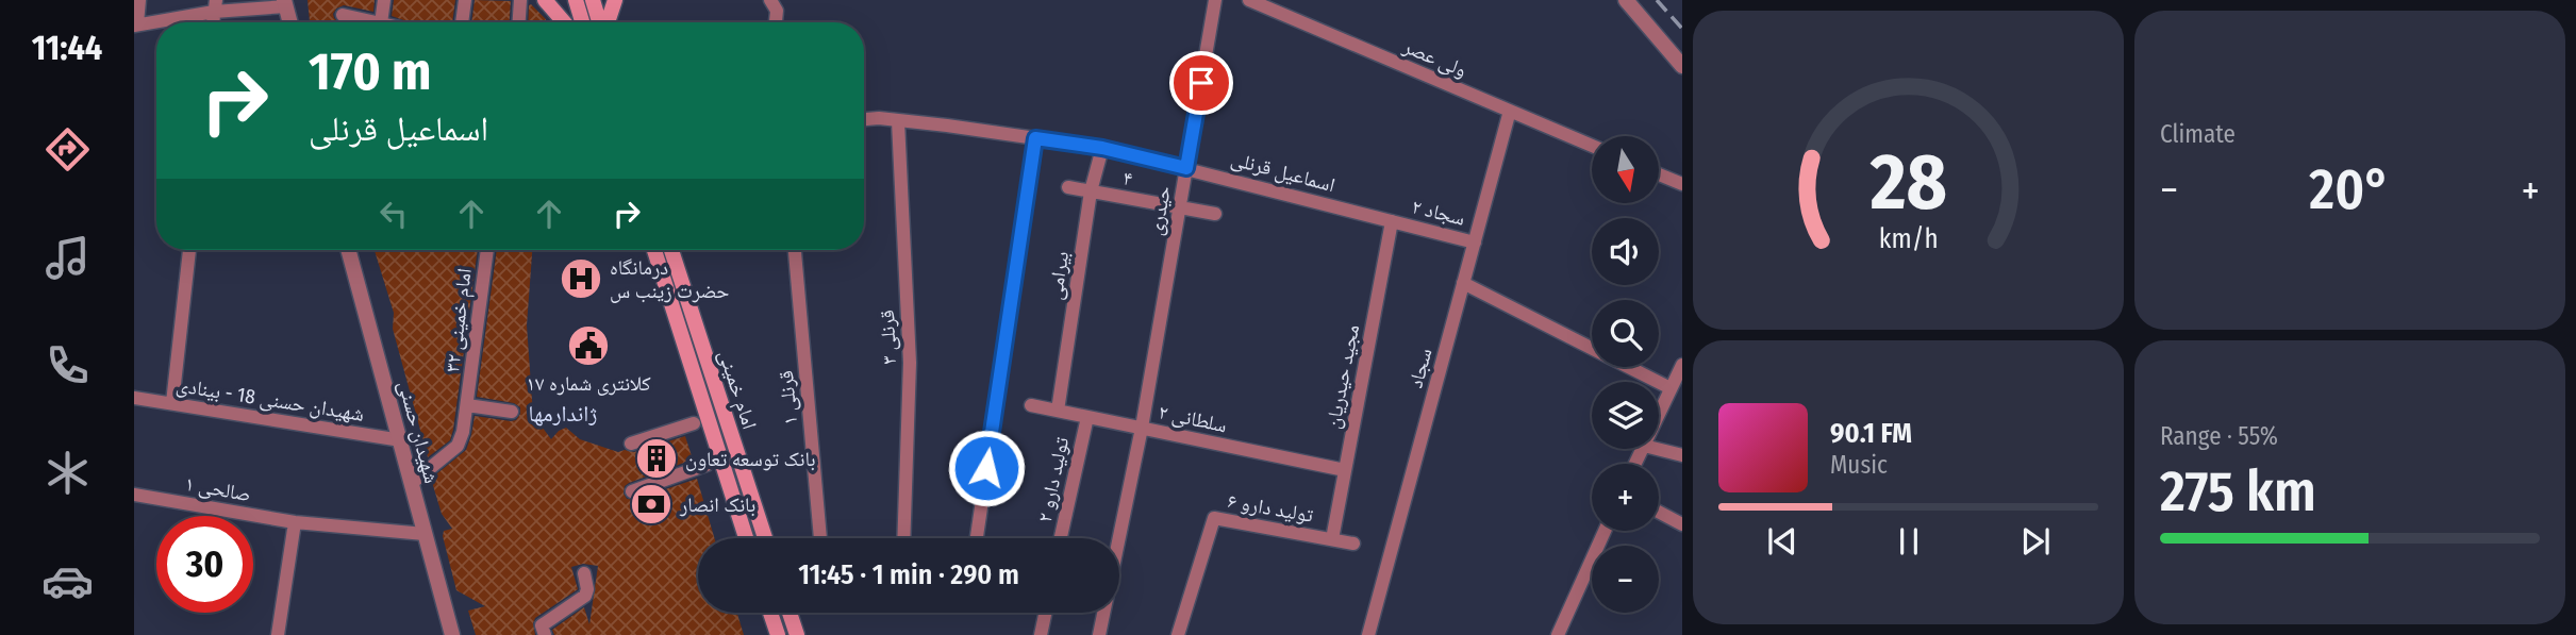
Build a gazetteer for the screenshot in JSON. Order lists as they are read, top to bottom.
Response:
{
  "streets": {
    "main road": ["امام خمینی"],
    "street": [
      "ولی عصر",
      "اسماعیل قرنلی",
      "۴",
      "حیدری",
      "سجاد ۲",
      "بیرامی",
      "امام خمینی ۳۲",
      "قرنلی ۳",
      "سجاد",
      "مجید حیدریان",
      "قرنلی ۱",
      "شهیدان حسنی 18 - بینادی",
      "۲ سلطانی",
      "شهیدان حسنی",
      "تولید دارو ۲",
      "صالحی ۱",
      "تولید دارو ۶"
    ]
  },
  "crossings": [
    ["ولی عصر", "سجاد"],
    ["اسماعیل قرنلی", "حیدری"],
    ["اسماعیل قرنلی", "سجاد ۲"],
    ["اسماعیل قرنلی", "بیرامی"],
    ["اسماعیل قرنلی", "قرنلی ۳"],
    ["اسماعیل قرنلی", "مجید حیدریان"],
    ["۴", "حیدری"],
    ["۴", "بیرامی"],
    ["حیدری", "۲ سلطانی"],
    ["سجاد ۲", "سجاد"],
    ["سجاد ۲", "مجید حیدریان"],
    ["بیرامی", "۲ سلطانی"],
    ["امام خمینی ۳۲", "شهیدان حسنی"],
    ["مجید حیدریان", "۲ سلطانی"],
    ["مجید حیدریان", "تولید دارو ۶"],
    ["شهیدان حسنی 18 - بینادی", "شهیدان حسنی"],
    ["۲ سلطانی", "تولید دارو ۲"],
    ["شهیدان حسنی", "صالحی ۱"]
  ],
  "districts": ["ژاندارمها"],
  "places": {
    "hospital": ["درمانگاه حضرت زینب س"],
    "public building": ["کلانتری شماره ۱۷"],
    "building": ["بانک توسعه تعاون"],
    "bank": ["بانک انصار"]
  },
  "north": "bottom",
  "page": {
    "tabs": "11:44",
    "tile": [
      "Climate",
      ["Range · 55%", "275 km"]
    ],
    "turn": ["170 m", "اسماعیل قرنلی"],
    "map_buttons": ["+", "−"],
    "heat": ["−", "20°", "+"],
    "song": ["90.1 FM", "Music"],
    "limit": "30",
    "trip": "11:45 · 1 min · 290 m",
    "gauge": ["28", "km/h"]
  }
}
